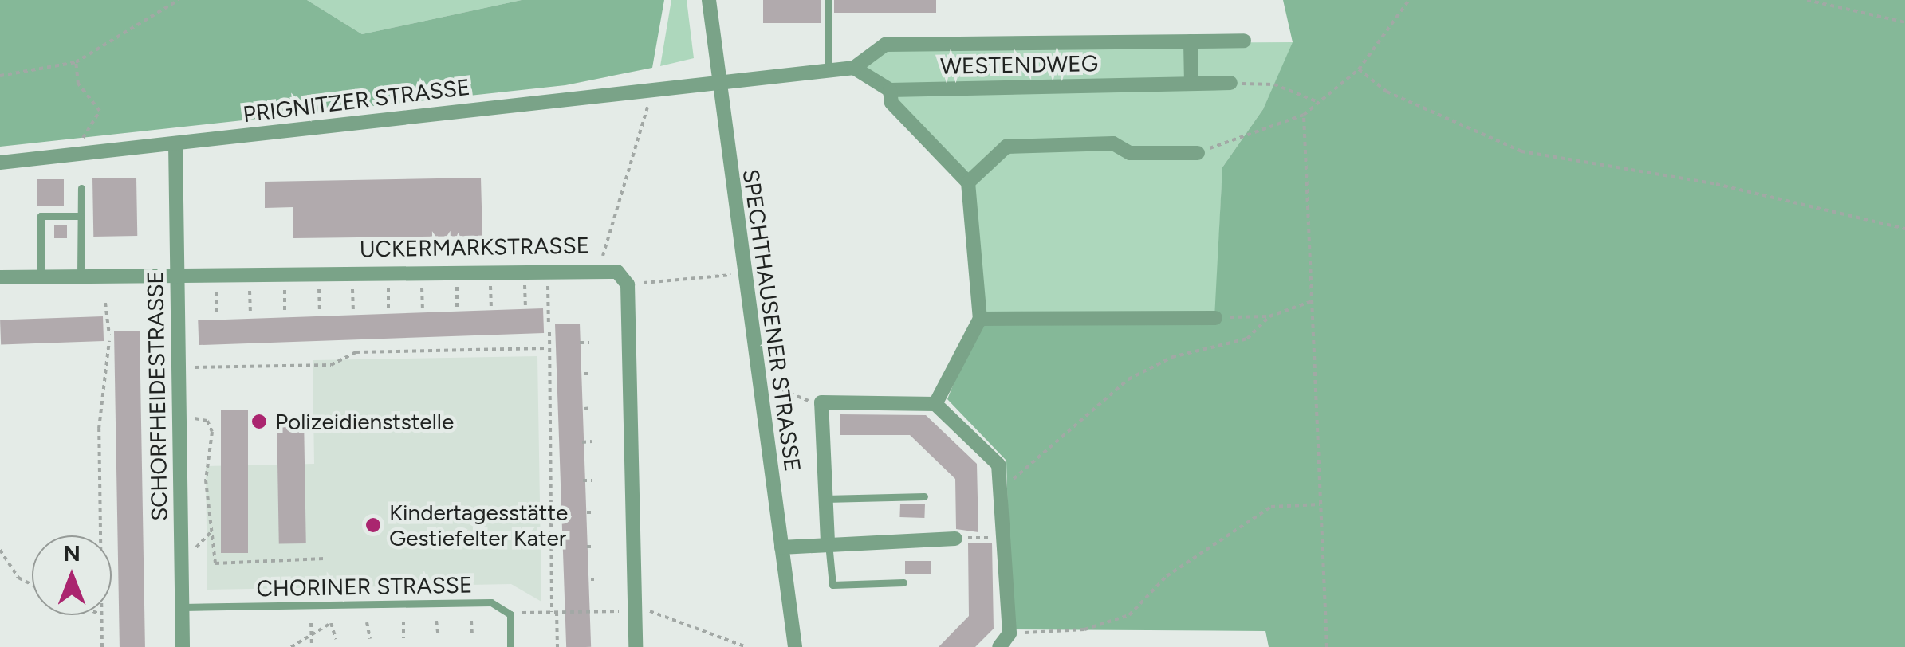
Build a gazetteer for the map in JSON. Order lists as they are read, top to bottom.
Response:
{
  "streets": {
    "street": [
      "WESTENDWEG",
      "PRIGNITZER STRASSE",
      "UCKERMARKSTRASSE",
      "SPECHTHAUSENER STRASSE",
      "SCHORFHEIDESTRASSE"
    ],
    "lane": ["CHORINER STRASSE"]
  },
  "crossings": [
    ["PRIGNITZER STRASSE", "SPECHTHAUSENER STRASSE"],
    ["PRIGNITZER STRASSE", "SCHORFHEIDESTRASSE"],
    ["UCKERMARKSTRASSE", "SCHORFHEIDESTRASSE"],
    ["SCHORFHEIDESTRASSE", "CHORINER STRASSE"]
  ],
  "places": ["Polizeidienststelle", "Kindertagesstätte Gestiefelter Kater"],
  "north": "top"
}
